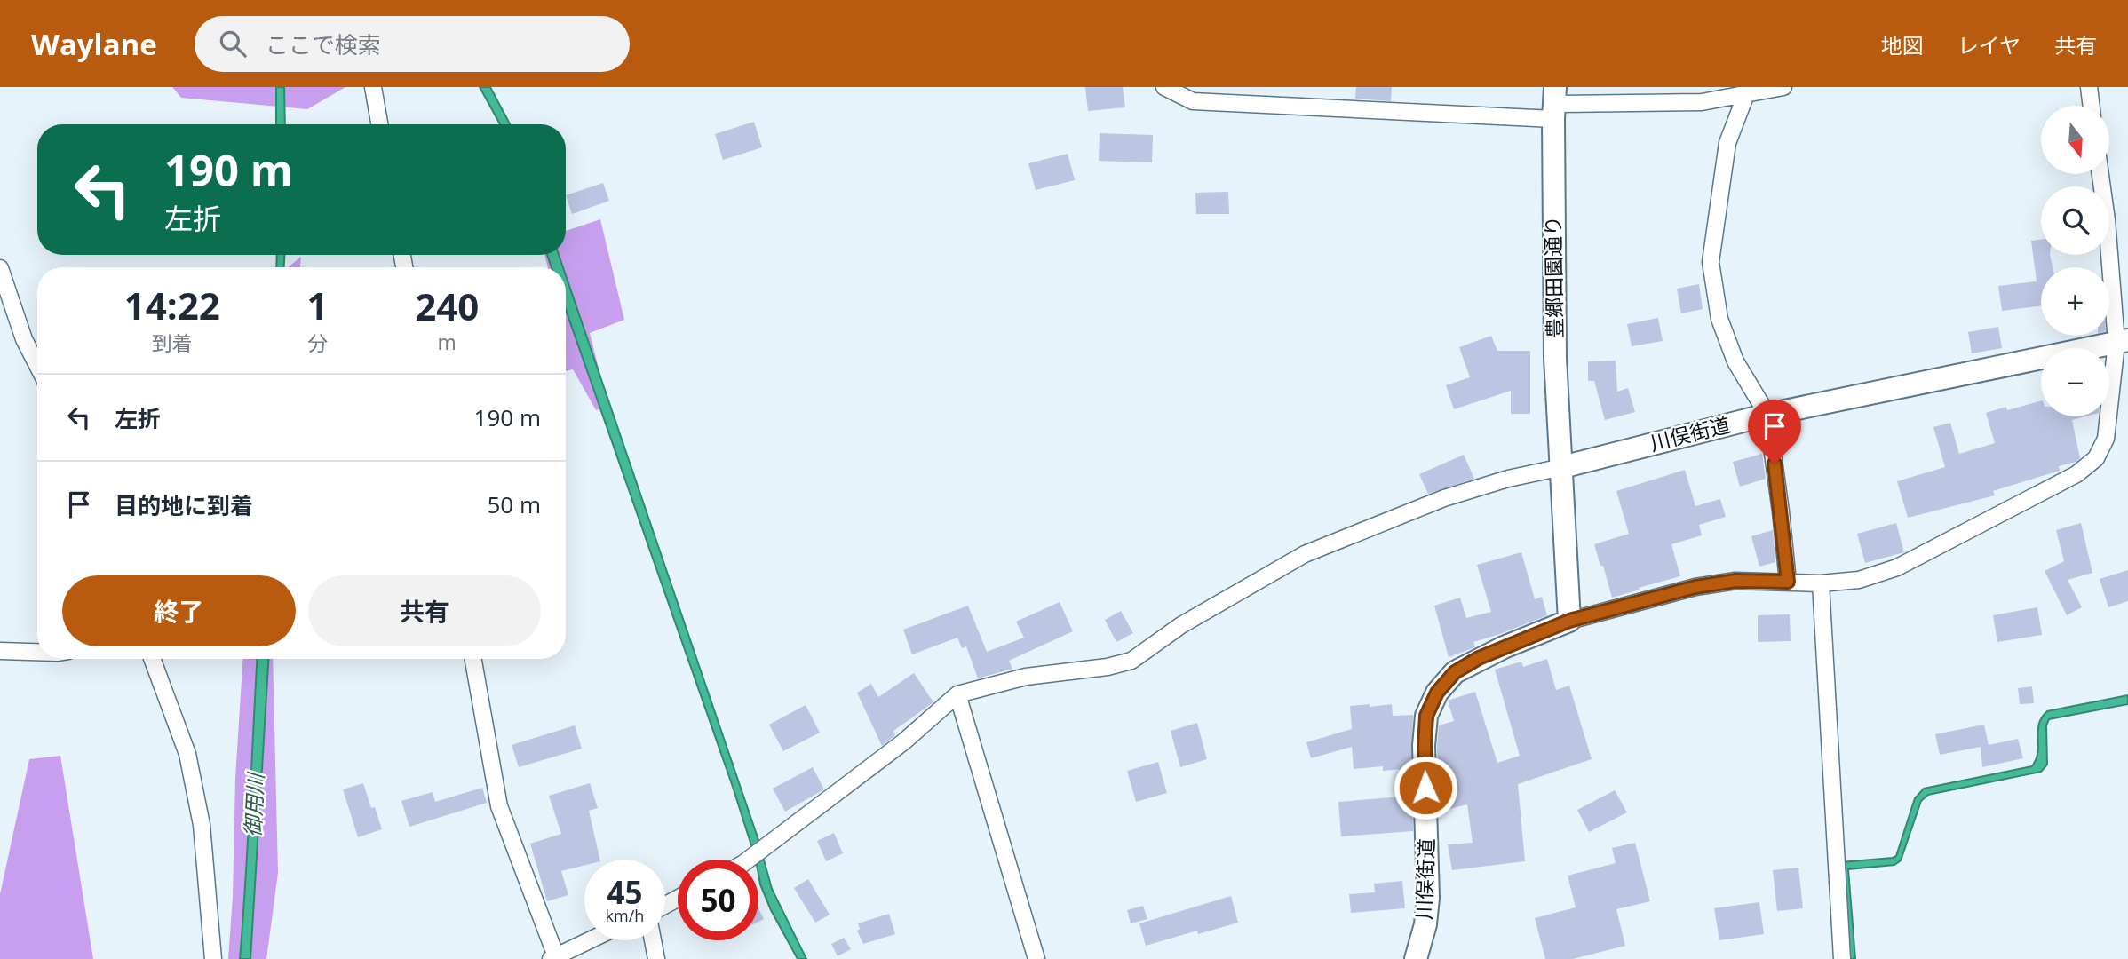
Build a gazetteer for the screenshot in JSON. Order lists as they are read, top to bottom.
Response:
{
  "streets": {
    "main road": ["豊郷田園通り", "川俣街道"]
  },
  "crossings": [
    ["豊郷田園通り", "川俣街道"]
  ],
  "water": ["御用川"],
  "north": "bottom",
  "page": {
    "header": "Waylane",
    "search": "ここで検索",
    "nav": ["地図", "レイヤ", "共有"],
    "map_buttons": ["+", "−"],
    "turn": ["190 m", "左折"],
    "eta": [
      "14:22",
      "到着",
      "1",
      "分",
      "240",
      "m"
    ],
    "list": [
      {
        "name": "左折",
        "value": "190 m"
      },
      {
        "name": "目的地に到着",
        "value": "50 m"
      }
    ],
    "buttons": ["終了", "共有"],
    "speed": "45 km/h",
    "limit": "50"
  }
}
